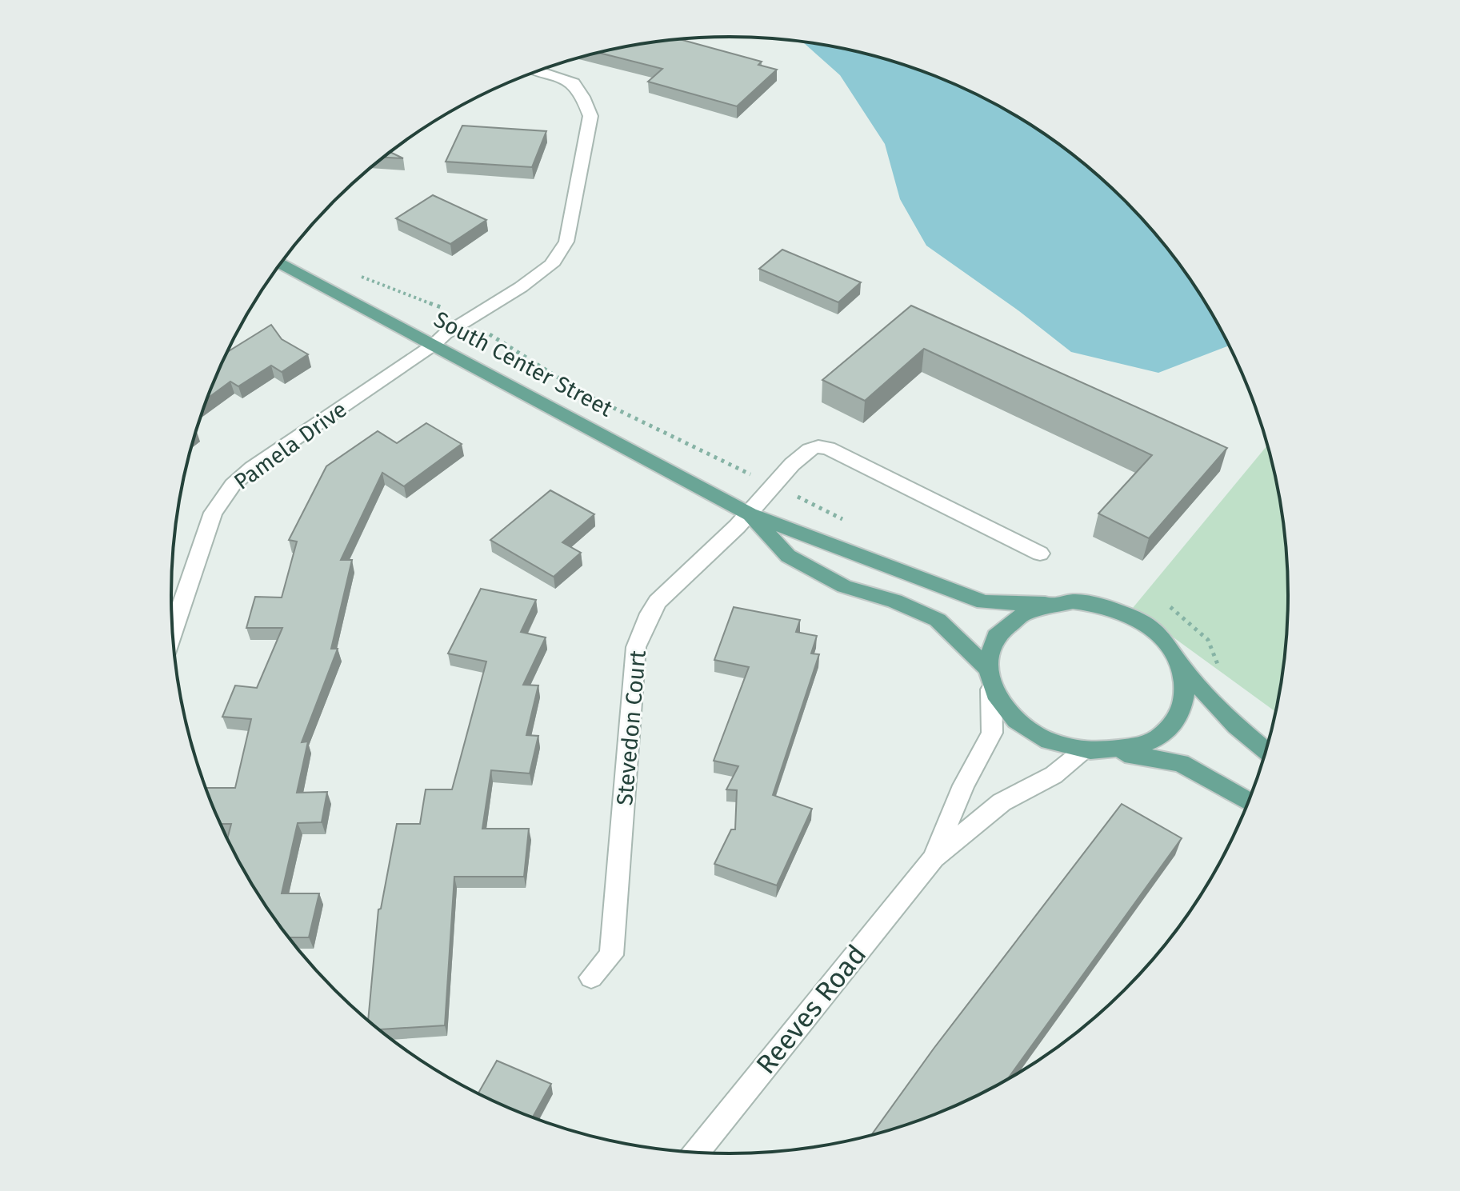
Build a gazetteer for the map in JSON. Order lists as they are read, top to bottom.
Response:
{
  "streets": {
    "main road": ["South Center Street"],
    "street": ["Pamela Drive", "Stevedon Court", "Reeves Road"]
  },
  "crossings": [
    ["South Center Street", "Pamela Drive"],
    ["South Center Street", "Stevedon Court"],
    ["South Center Street", "Reeves Road"]
  ]
}
